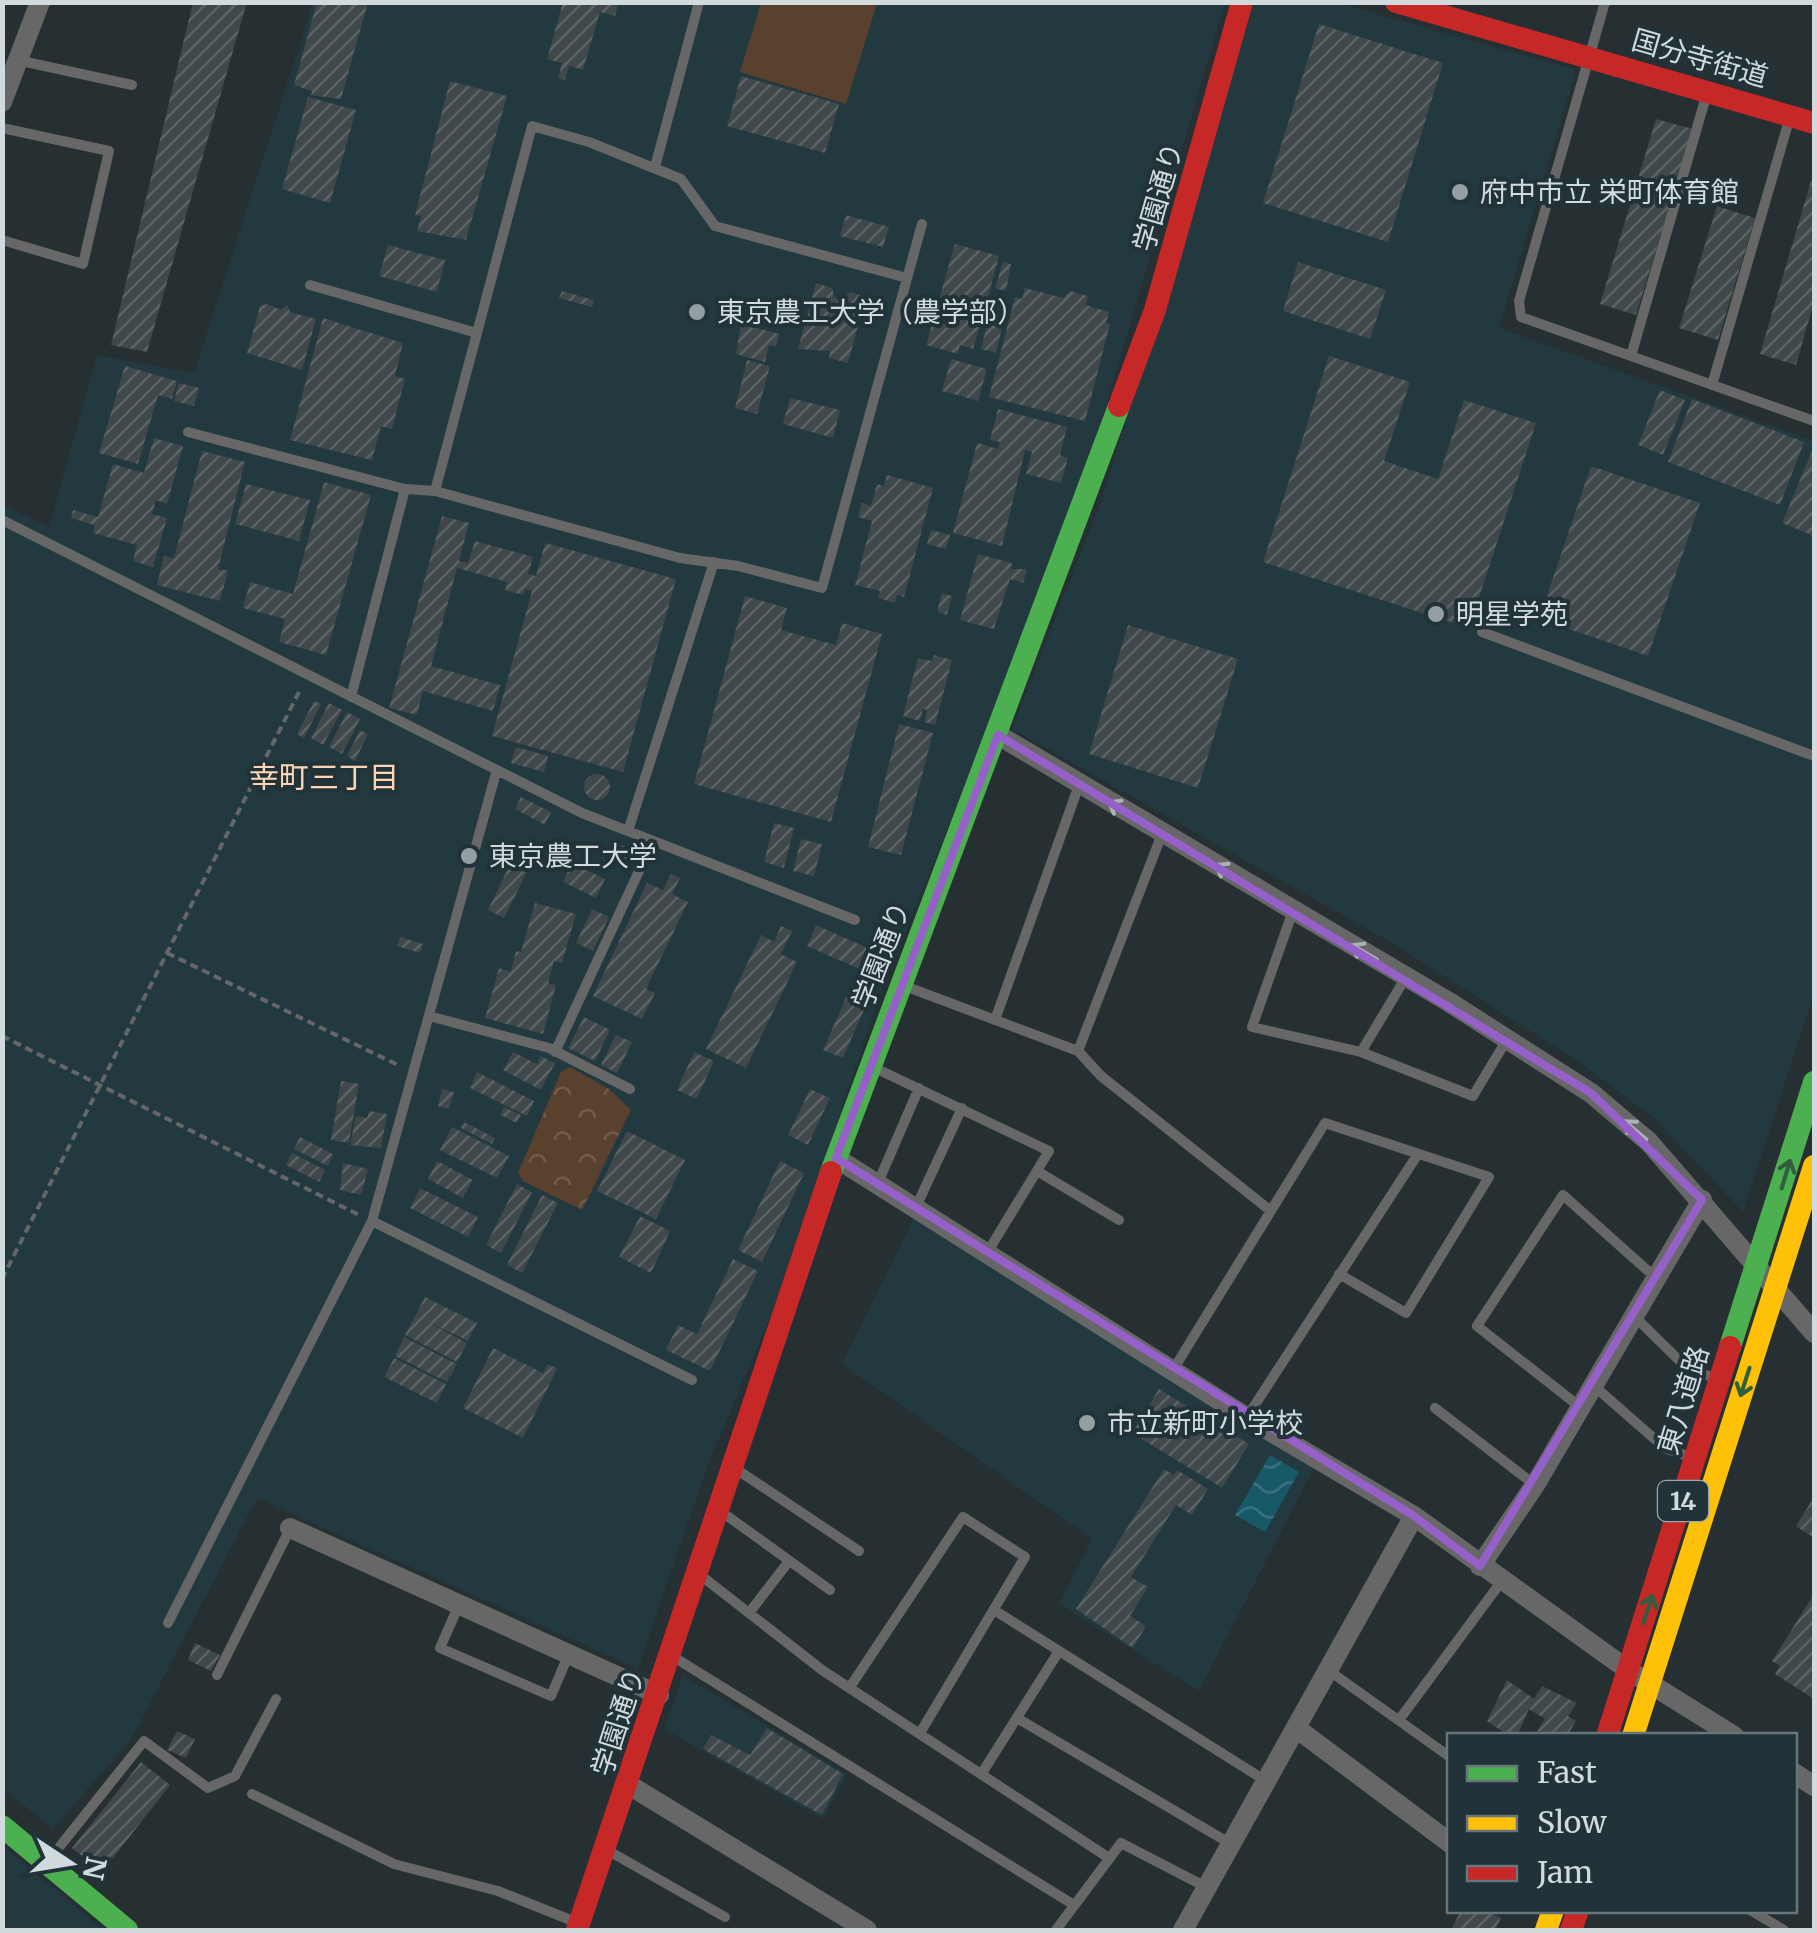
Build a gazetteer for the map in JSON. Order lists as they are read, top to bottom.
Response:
{
  "streets": {
    "street": [
      "国分寺街道",
      "学園通り",
      "東八道路",
      "14"
    ]
  },
  "districts": ["幸町三丁目"],
  "places": [
    "府中市立 栄町体育館",
    "東京農工大学（農学部）",
    "明星学苑",
    "東京農工大学",
    "市立新町小学校"
  ],
  "legend": ["Fast", "Slow", "Jam"],
  "north": "right"
}
